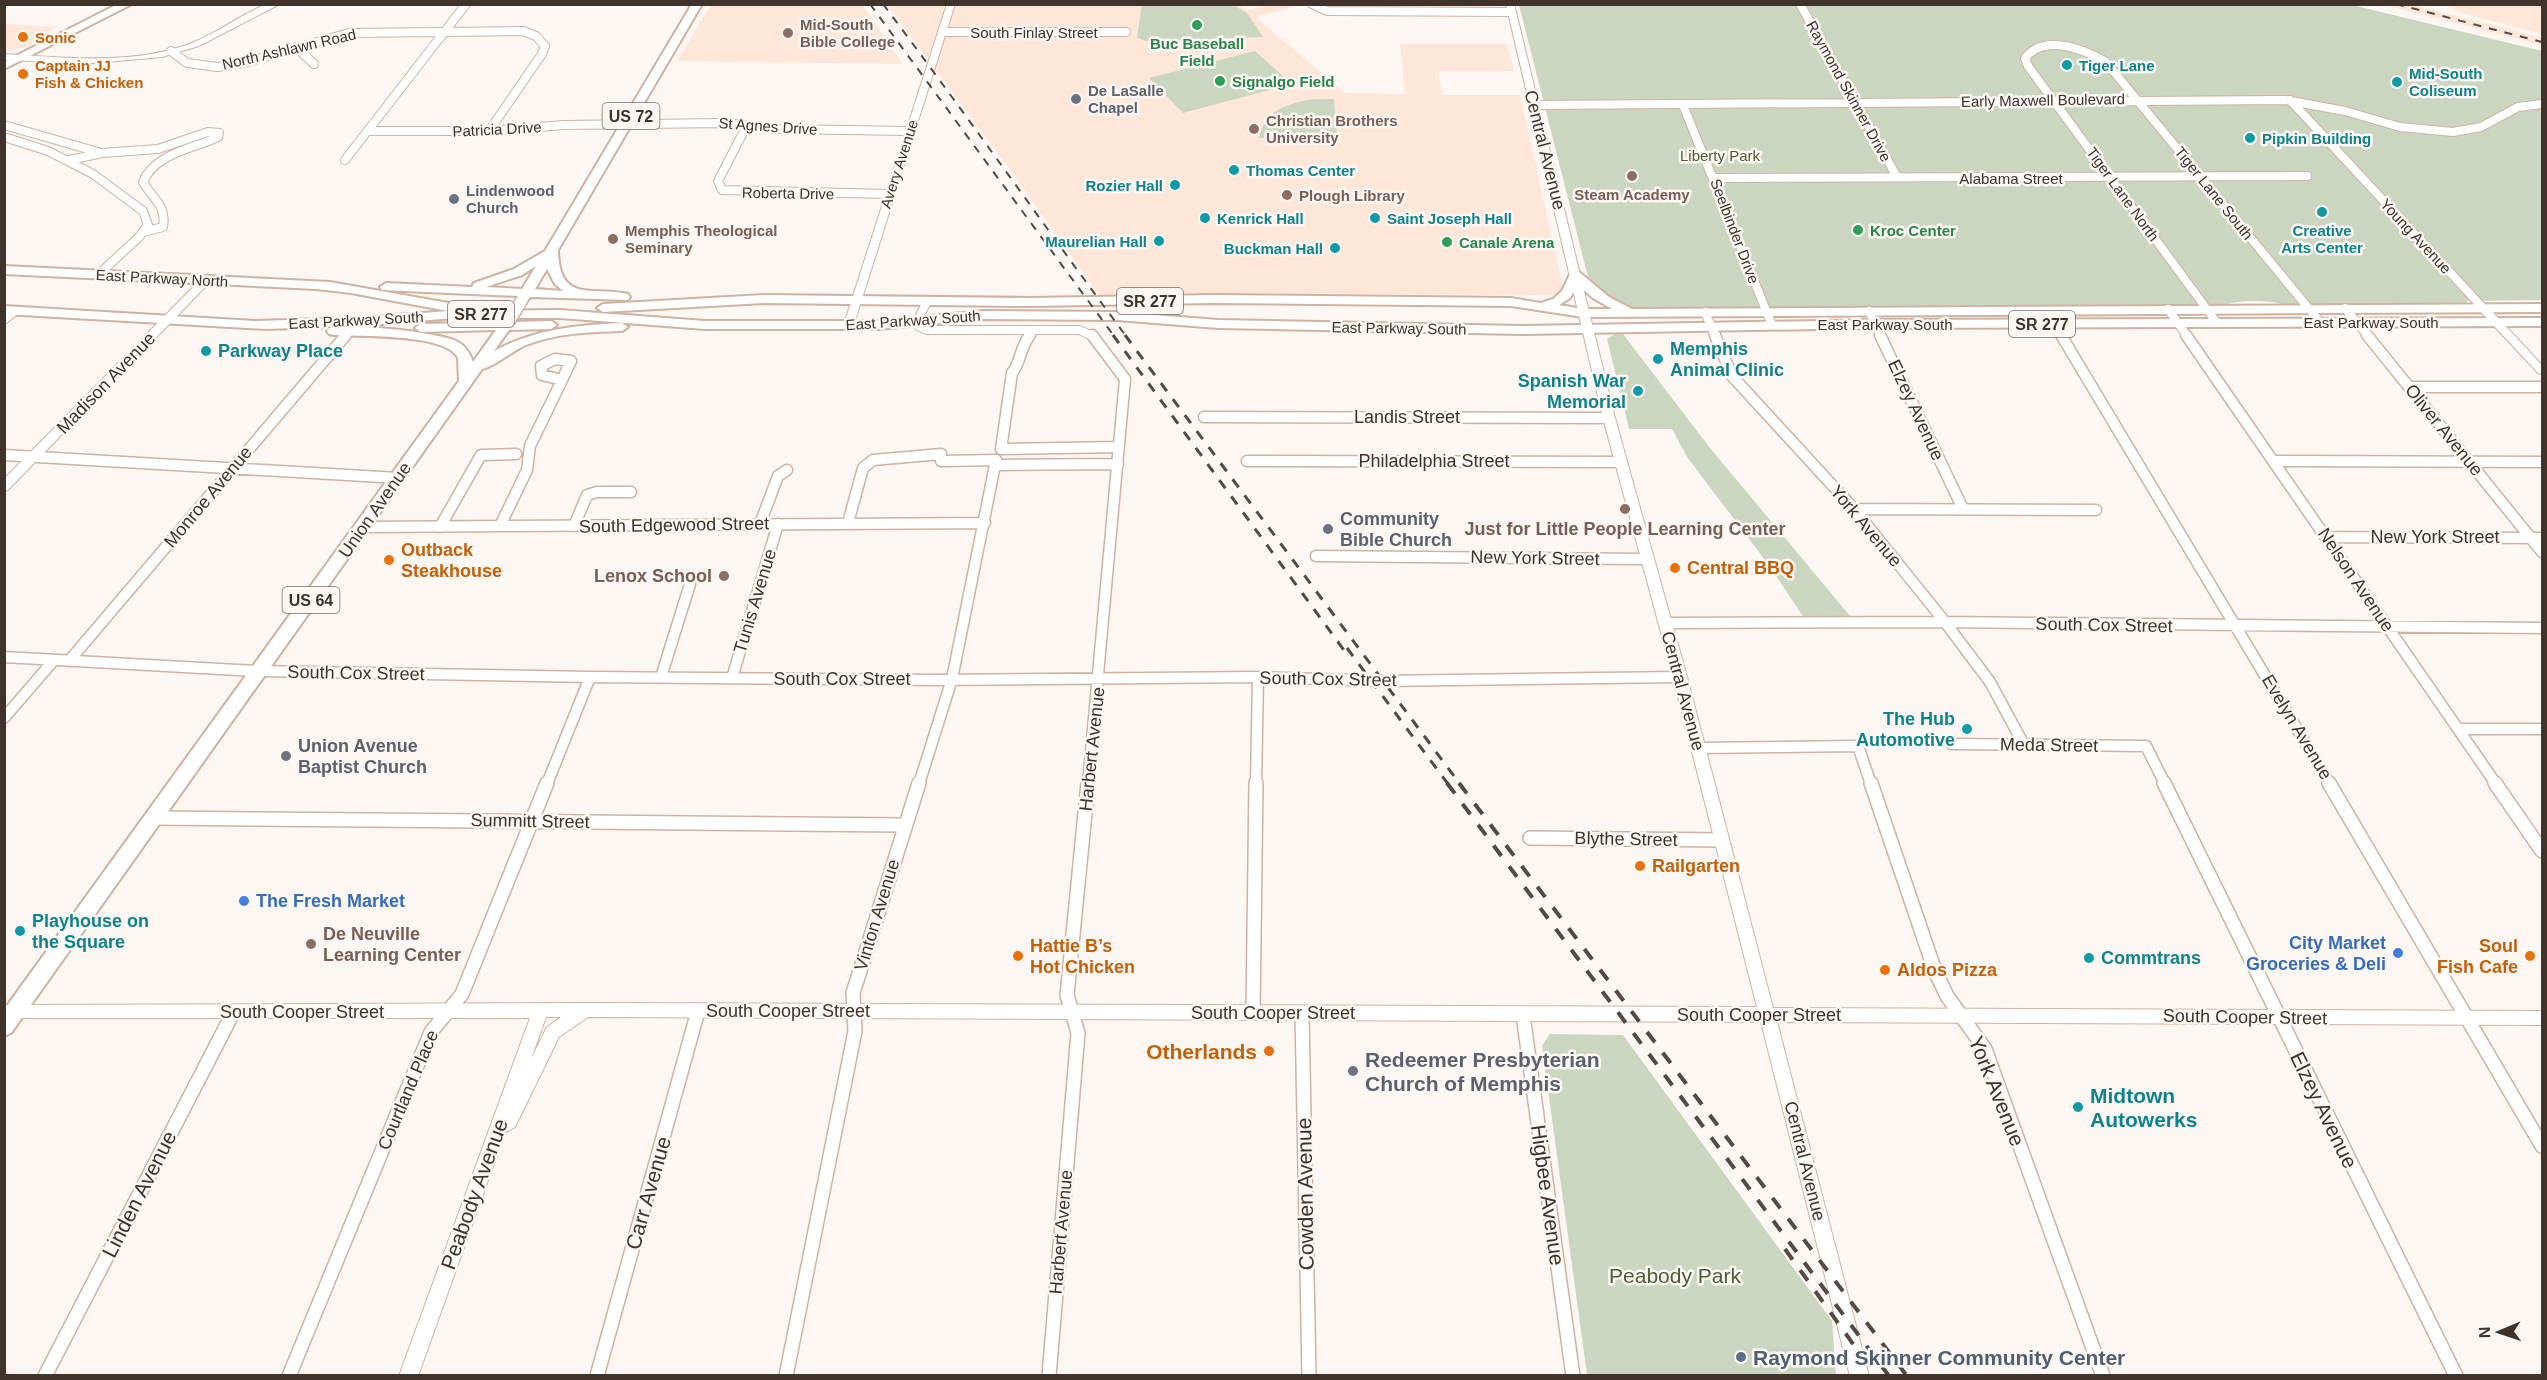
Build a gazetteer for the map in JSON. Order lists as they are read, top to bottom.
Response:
{
  "streets": {
    "main road": [
      "US 72",
      "Central Avenue",
      "Avery Avenue",
      "Young Avenue",
      "East Parkway North",
      "SR 277",
      "East Parkway South",
      "Madison Avenue",
      "Union Avenue",
      "US 64",
      "South Cooper Street",
      "Peabody Avenue"
    ],
    "street": [
      "South Finlay Street",
      "North Ashlawn Road",
      "Raymond Skinner Drive",
      "Early Maxwell Boulevard",
      "St Agnes Drive",
      "Patricia Drive",
      "Alabama Street",
      "Roberta Drive",
      "Tiger Lane South",
      "Tiger Lane North",
      "Seelbinder Drive",
      "Elzey Avenue",
      "Landis Street",
      "Oliver Avenue",
      "Philadelphia Street",
      "Monroe Avenue",
      "South Edgewood Street",
      "York Avenue",
      "New York Street",
      "Nelson Avenue",
      "Tunis Avenue",
      "South Cox Street",
      "Evelyn Avenue",
      "Meda Street",
      "Harbert Avenue",
      "Summitt Street",
      "Blythe Street",
      "Vinton Avenue",
      "Courtland Place",
      "Carr Avenue",
      "Linden Avenue",
      "Cowden Avenue",
      "Higbee Avenue"
    ]
  },
  "crossings": [
    ["South Finlay Street", "Avery Avenue"],
    ["North Ashlawn Road", "Patricia Drive"],
    ["Raymond Skinner Drive", "Early Maxwell Boulevard"],
    ["Raymond Skinner Drive", "Alabama Street"],
    ["Early Maxwell Boulevard", "Central Avenue"],
    ["Early Maxwell Boulevard", "Tiger Lane South"],
    ["Early Maxwell Boulevard", "Tiger Lane North"],
    ["Early Maxwell Boulevard", "Seelbinder Drive"],
    ["Early Maxwell Boulevard", "Young Avenue"],
    ["St Agnes Drive", "Patricia Drive"],
    ["St Agnes Drive", "Avery Avenue"],
    ["St Agnes Drive", "Roberta Drive"],
    ["St Agnes Drive", "Union Avenue"],
    ["Patricia Drive", "Union Avenue"],
    ["Central Avenue", "East Parkway South"],
    ["Central Avenue", "Landis Street"],
    ["Central Avenue", "Philadelphia Street"],
    ["Central Avenue", "York Avenue"],
    ["Central Avenue", "New York Street"],
    ["Central Avenue", "South Cox Street"],
    ["Central Avenue", "Blythe Street"],
    ["Central Avenue", "South Cooper Street"],
    ["Avery Avenue", "Roberta Drive"],
    ["Avery Avenue", "East Parkway South"],
    ["Alabama Street", "Tiger Lane South"],
    ["Alabama Street", "Tiger Lane North"],
    ["Alabama Street", "Seelbinder Drive"],
    ["Tiger Lane South", "Tiger Lane North"],
    ["Tiger Lane South", "East Parkway South"],
    ["Tiger Lane North", "East Parkway South"],
    ["Seelbinder Drive", "East Parkway South"],
    ["Young Avenue", "East Parkway South"],
    ["East Parkway North", "East Parkway South"],
    ["East Parkway North", "Madison Avenue"],
    ["East Parkway South", "Elzey Avenue"],
    ["East Parkway South", "Oliver Avenue"],
    ["East Parkway South", "York Avenue"],
    ["East Parkway South", "Nelson Avenue"],
    ["East Parkway South", "Evelyn Avenue"],
    ["East Parkway South", "Harbert Avenue"],
    ["Elzey Avenue", "Meda Street"],
    ["Elzey Avenue", "South Cooper Street"],
    ["Oliver Avenue", "New York Street"],
    ["Monroe Avenue", "South Cox Street"],
    ["Union Avenue", "South Edgewood Street"],
    ["Union Avenue", "South Cox Street"],
    ["Union Avenue", "Summitt Street"],
    ["Union Avenue", "South Cooper Street"],
    ["South Edgewood Street", "Tunis Avenue"],
    ["South Edgewood Street", "Vinton Avenue"],
    ["York Avenue", "South Cox Street"],
    ["York Avenue", "Meda Street"],
    ["York Avenue", "South Cooper Street"],
    ["New York Street", "Nelson Avenue"],
    ["Nelson Avenue", "South Cox Street"],
    ["Tunis Avenue", "South Cox Street"],
    ["South Cox Street", "Evelyn Avenue"],
    ["South Cox Street", "Harbert Avenue"],
    ["South Cox Street", "Vinton Avenue"],
    ["South Cox Street", "Courtland Place"],
    ["Evelyn Avenue", "South Cooper Street"],
    ["Harbert Avenue", "Vinton Avenue"],
    ["Harbert Avenue", "South Cooper Street"],
    ["Summitt Street", "Vinton Avenue"],
    ["Summitt Street", "Courtland Place"],
    ["Vinton Avenue", "South Cooper Street"],
    ["South Cooper Street", "Courtland Place"],
    ["South Cooper Street", "Carr Avenue"],
    ["South Cooper Street", "Linden Avenue"],
    ["South Cooper Street", "Peabody Avenue"],
    ["South Cooper Street", "Cowden Avenue"],
    ["South Cooper Street", "Higbee Avenue"]
  ],
  "parks": ["Liberty Park", "Peabody Park"],
  "places": [
    "Buc Baseball Field",
    "Mid-South Bible College",
    "Sonic",
    "Tiger Lane",
    "Captain JJ Fish & Chicken",
    "Signalgo Field",
    "Mid-South Coliseum",
    "De LaSalle Chapel",
    "Christian Brothers University",
    "Pipkin Building",
    "Thomas Center",
    "Steam Academy",
    "Rozier Hall",
    "Plough Library",
    "Lindenwood Church",
    "Creative Arts Center",
    "Kenrick Hall",
    "Saint Joseph Hall",
    "Kroc Center",
    "Memphis Theological Seminary",
    "Maurelian Hall",
    "Canale Arena",
    "Buckman Hall",
    "Parkway Place",
    "Memphis Animal Clinic",
    "Spanish War Memorial",
    "Just for Little People Learning Center",
    "Community Bible Church",
    "Outback Steakhouse",
    "Central BBQ",
    "Lenox School",
    "The Hub Automotive",
    "Union Avenue Baptist Church",
    "Railgarten",
    "The Fresh Market",
    "Playhouse on the Square",
    "De Neuville Learning Center",
    "City Market Groceries & Deli",
    "Hattie B’s Hot Chicken",
    "Soul Fish Cafe",
    "Commtrans",
    "Aldos Pizza",
    "Otherlands",
    "Redeemer Presbyterian Church of Memphis",
    "Midtown Autowerks",
    "Raymond Skinner Community Center"
  ],
  "north": "left"
}
